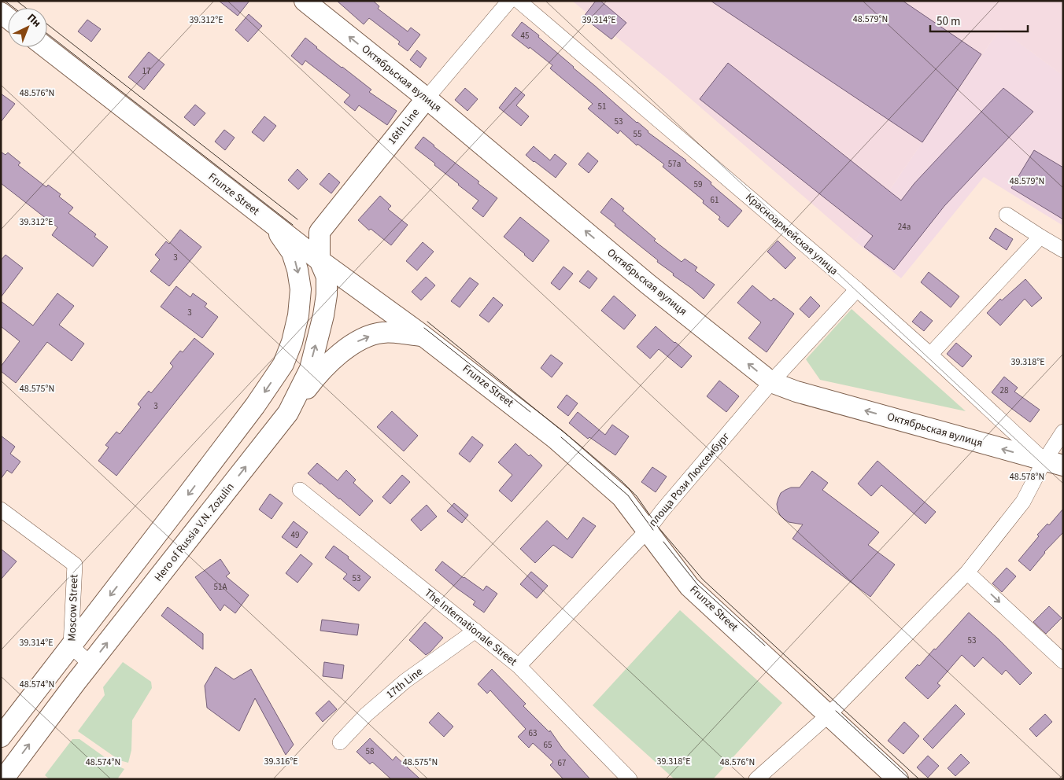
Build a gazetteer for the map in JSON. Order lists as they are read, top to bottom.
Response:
{
  "streets": {
    "main road": [
      "Октябрьская вулиця",
      "16th Line",
      "Frunze Street",
      "Hero of Russia V.N. Zozulin"
    ],
    "street": [
      "Красноармейская улица",
      "площа Рози Люксембург",
      "Moscow Street",
      "The Internationale Street",
      "17th Line"
    ]
  },
  "crossings": [
    ["Октябрьская вулиця", "16th Line"],
    ["Октябрьская вулиця", "Красноармейская улица"],
    ["Октябрьская вулиця", "площа Рози Люксембург"],
    ["16th Line", "Frunze Street"],
    ["16th Line", "Hero of Russia V.N. Zozulin"],
    ["Frunze Street", "площа Рози Люксембург"],
    ["Frunze Street", "Hero of Russia V.N. Zozulin"],
    ["Красноармейская улица", "площа Рози Люксембург"],
    ["площа Рози Люксембург", "The Internationale Street"],
    ["Hero of Russia V.N. Zozulin", "Moscow Street"],
    ["The Internationale Street", "17th Line"]
  ],
  "one_way": ["Октябрьская вулиця"],
  "house_numbers": [
    "45",
    "17",
    "51",
    "53",
    "55",
    "57а",
    "59",
    "61",
    "24а",
    "3",
    "3",
    "28",
    "3",
    "49",
    "53",
    "51А",
    "53",
    "63",
    "65",
    "58",
    "67"
  ],
  "scale_bar": "50 m",
  "north": "top right",
  "coordinates": [
    "48.579°N",
    "39.312°E",
    "39.314°E",
    "48.576°N",
    "39.318°E",
    "48.575°N",
    "48.578°N",
    "48.574°N",
    "39.316°E"
  ]
}
